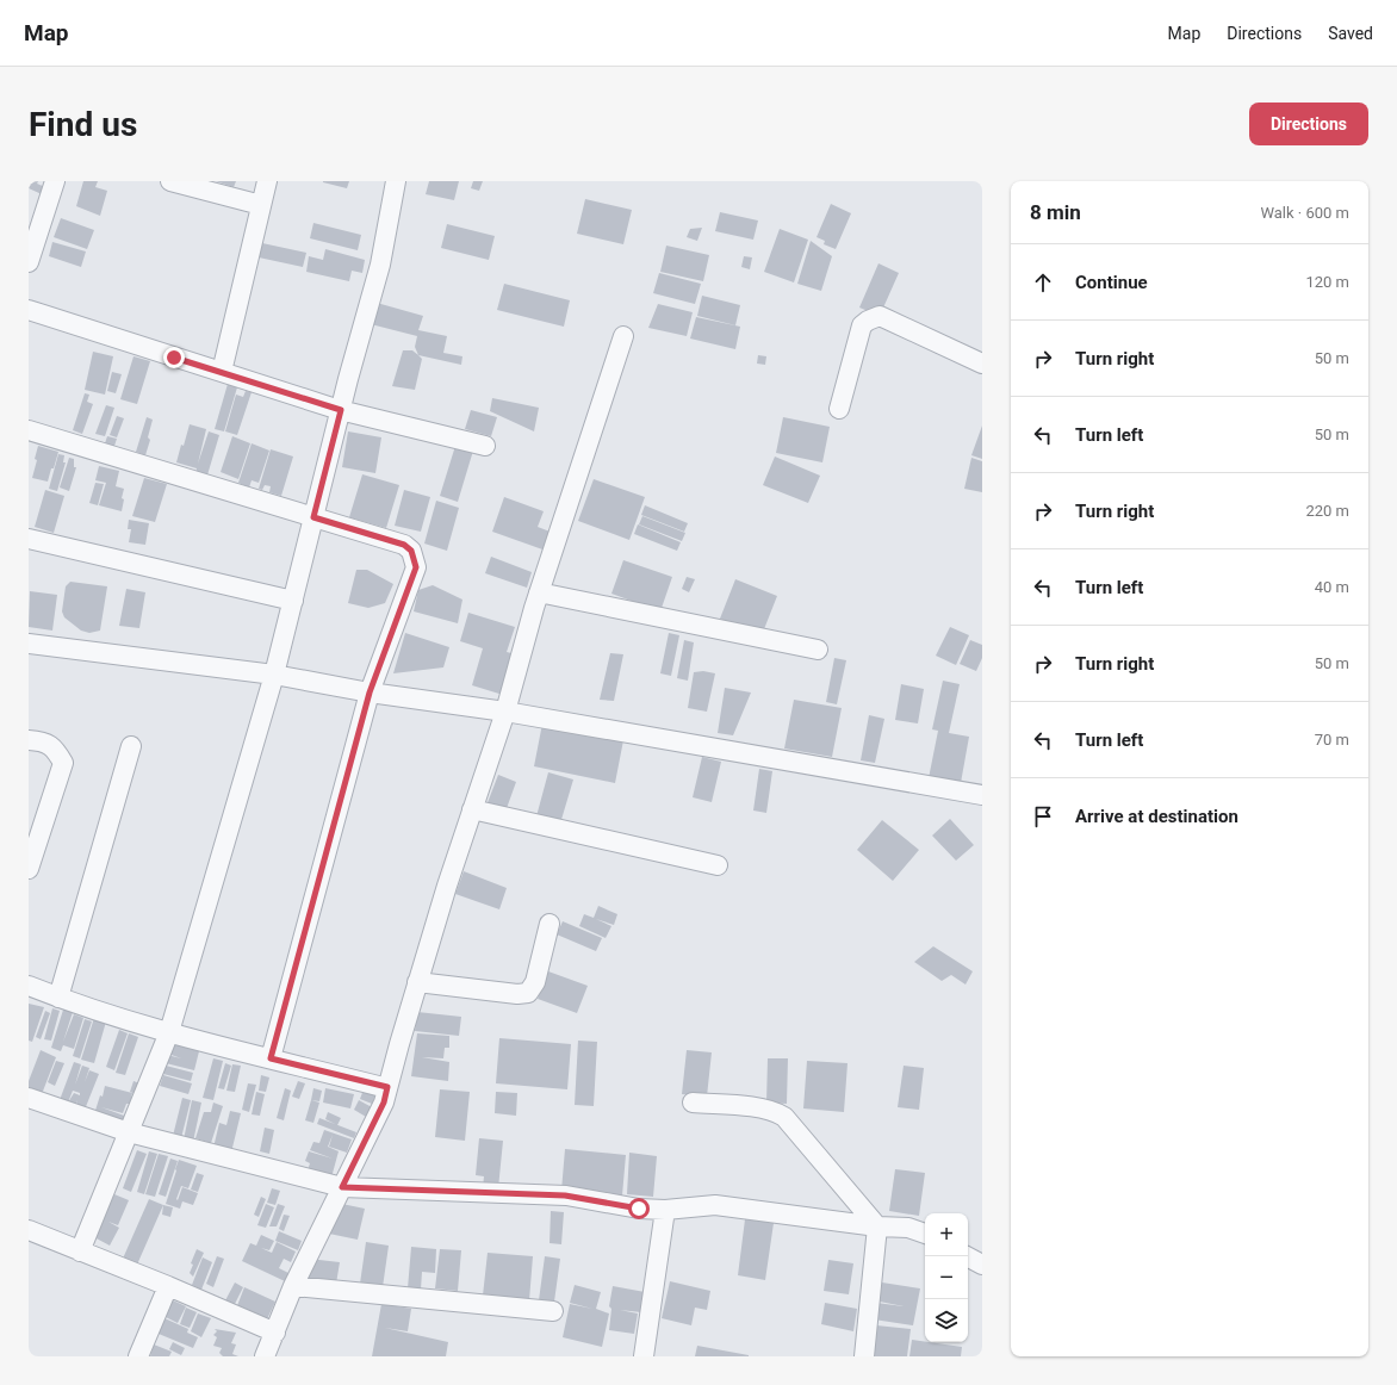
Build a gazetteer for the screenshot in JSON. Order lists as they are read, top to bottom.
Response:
{
  "page": {
    "header": "Map",
    "nav": ["Map", "Directions", "Saved"],
    "buttons": "Directions",
    "title": "Find us",
    "heading": ["8 min", "Walk · 600 m"],
    "list": [
      ["Continue", "120 m"],
      ["Turn right", "50 m"],
      ["Turn left", "50 m"],
      ["Turn right", "220 m"],
      ["Turn left", "40 m"],
      ["Turn right", "50 m"],
      ["Turn left", "70 m"],
      "Arrive at destination"
    ],
    "map_buttons": ["+", "−"]
  }
}
